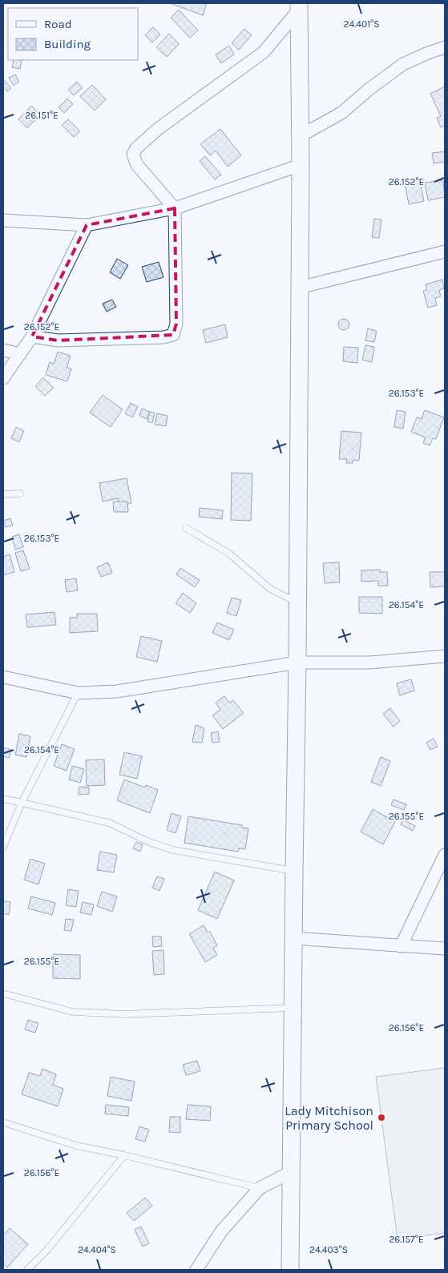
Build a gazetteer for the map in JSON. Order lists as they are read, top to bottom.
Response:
{
  "places": ["Lady Mitchison Primary School"],
  "legend": ["Road", "Building"],
  "coordinates": [
    "24.401°S",
    "26.151°E",
    "26.152°E",
    "26.153°E",
    "26.154°E",
    "26.155°E",
    "26.156°E",
    "26.157°E",
    "24.404°S",
    "24.403°S"
  ]
}
